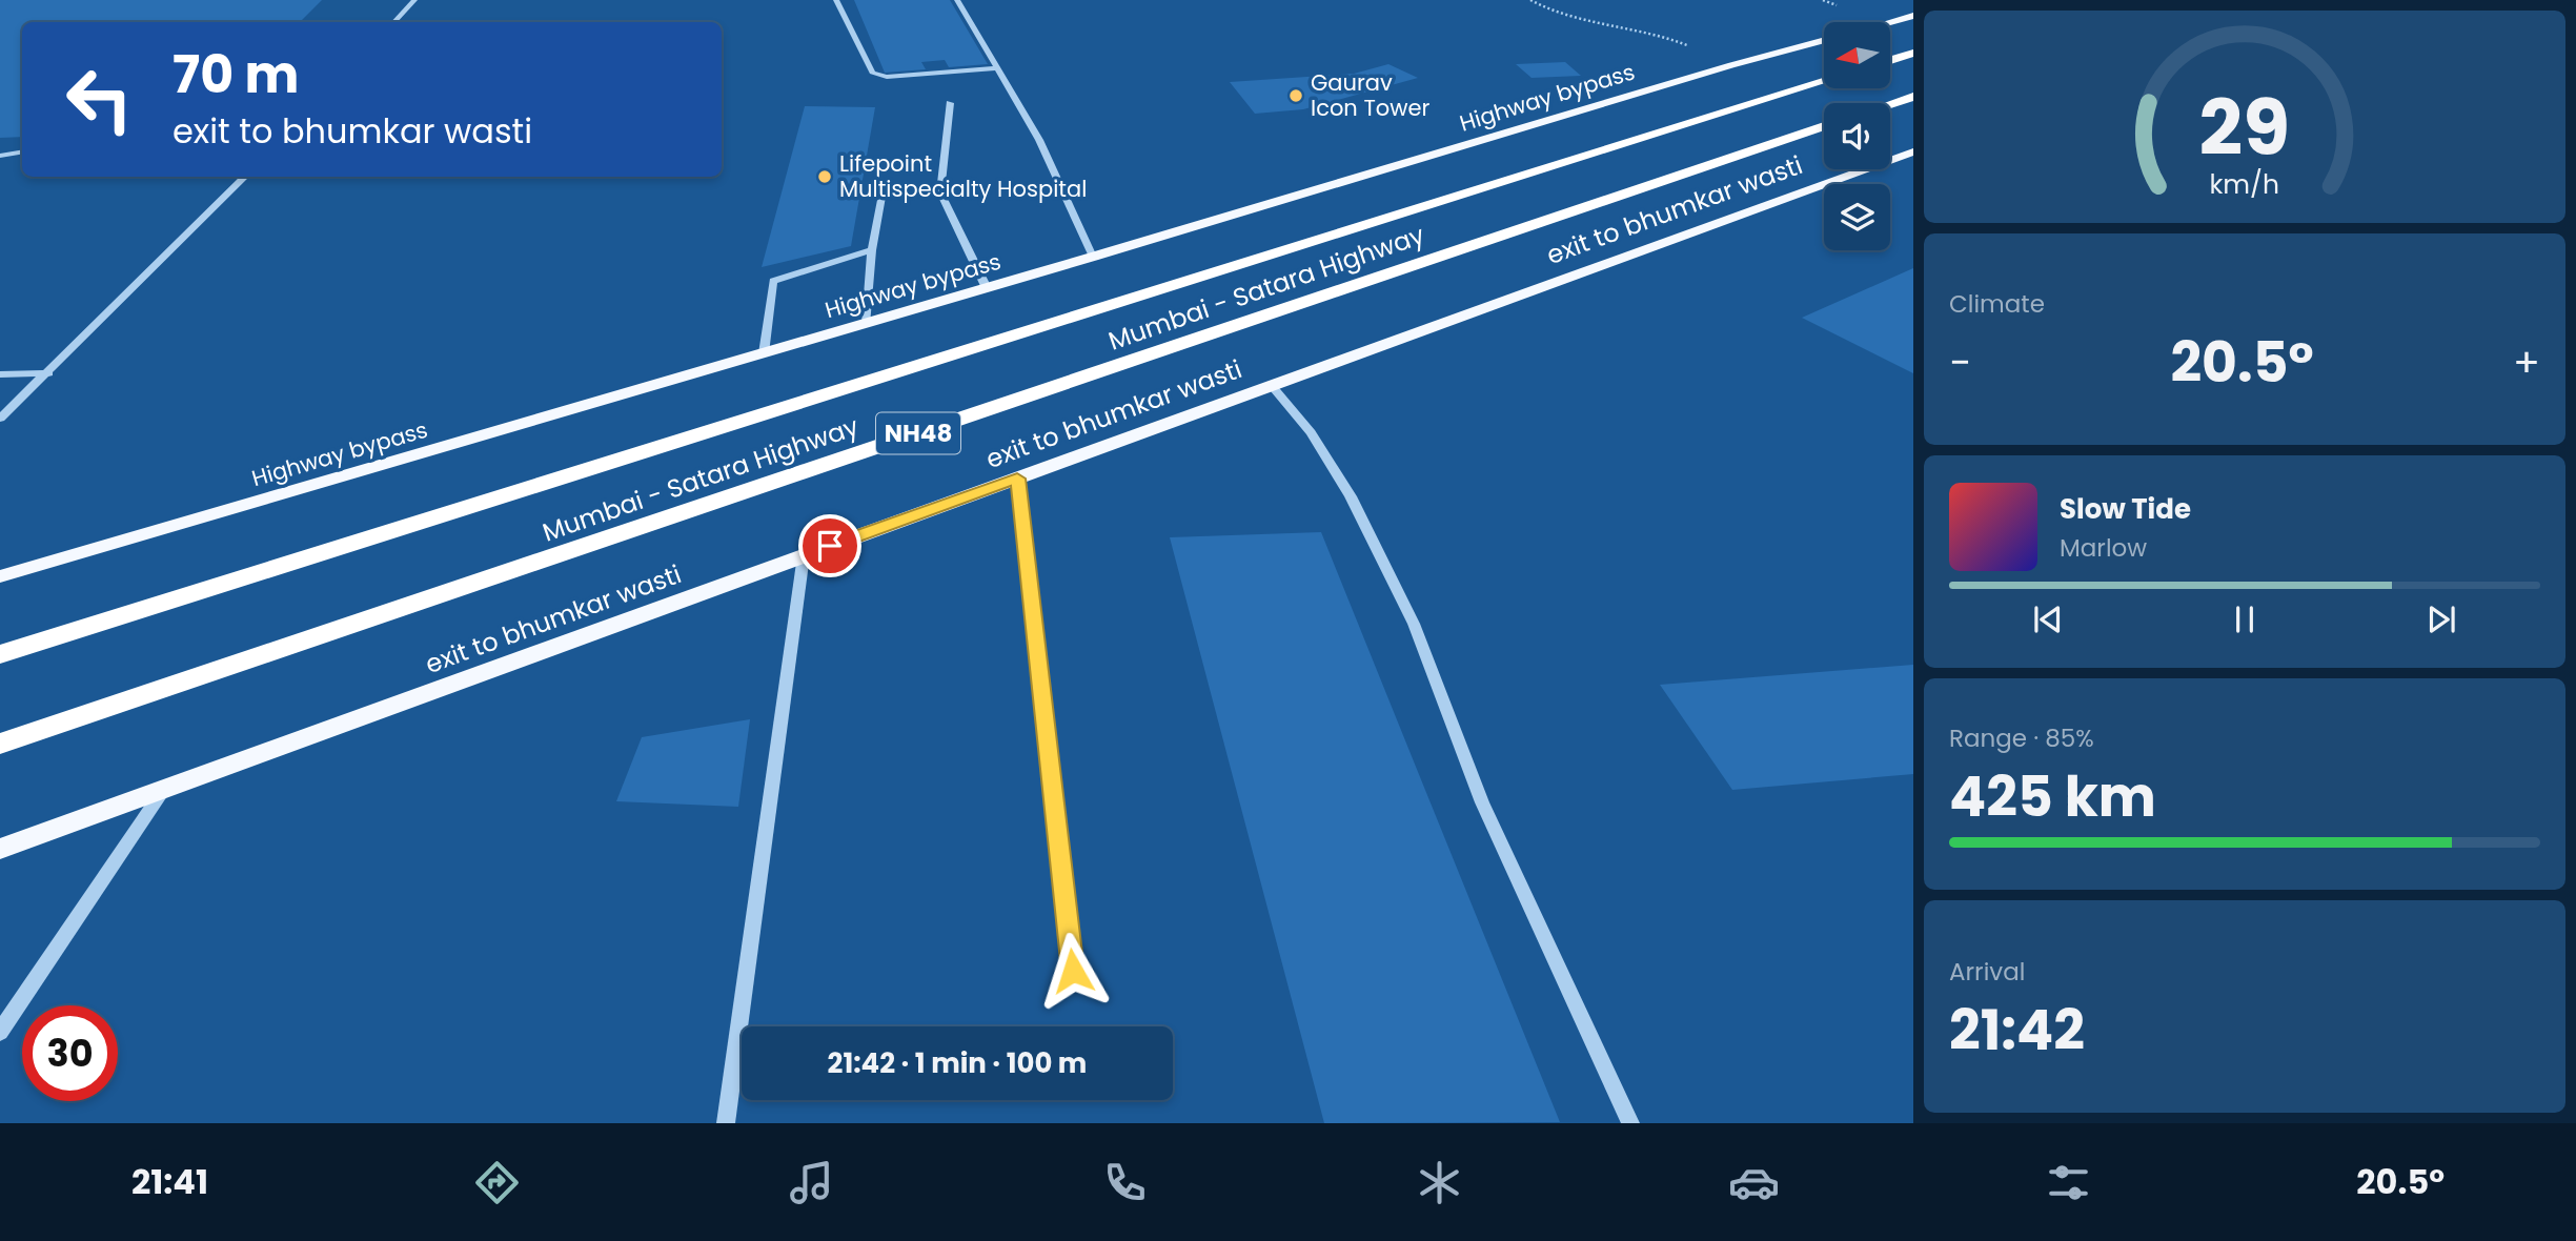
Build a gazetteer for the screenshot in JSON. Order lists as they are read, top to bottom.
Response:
{
  "streets": {
    "highway": ["Mumbai - Satara Highway", "NH48"],
    "main road": ["Highway bypass", "exit to bhumkar wasti"]
  },
  "places": ["Gaurav Icon Tower", "Lifepoint Multispecialty Hospital"],
  "north": "left",
  "page": {
    "turn": ["70 m", "exit to bhumkar wasti"],
    "tile": [
      "Climate",
      ["Range · 85%", "425 km"],
      ["Arrival", "21:42"]
    ],
    "heat": ["−", "20.5°", "+"],
    "song": ["Slow Tide", "Marlow"],
    "limit": "30",
    "trip": "21:42 · 1 min · 100 m",
    "tabs": ["21:41", "20.5°"],
    "gauge": ["29", "km/h"]
  }
}
